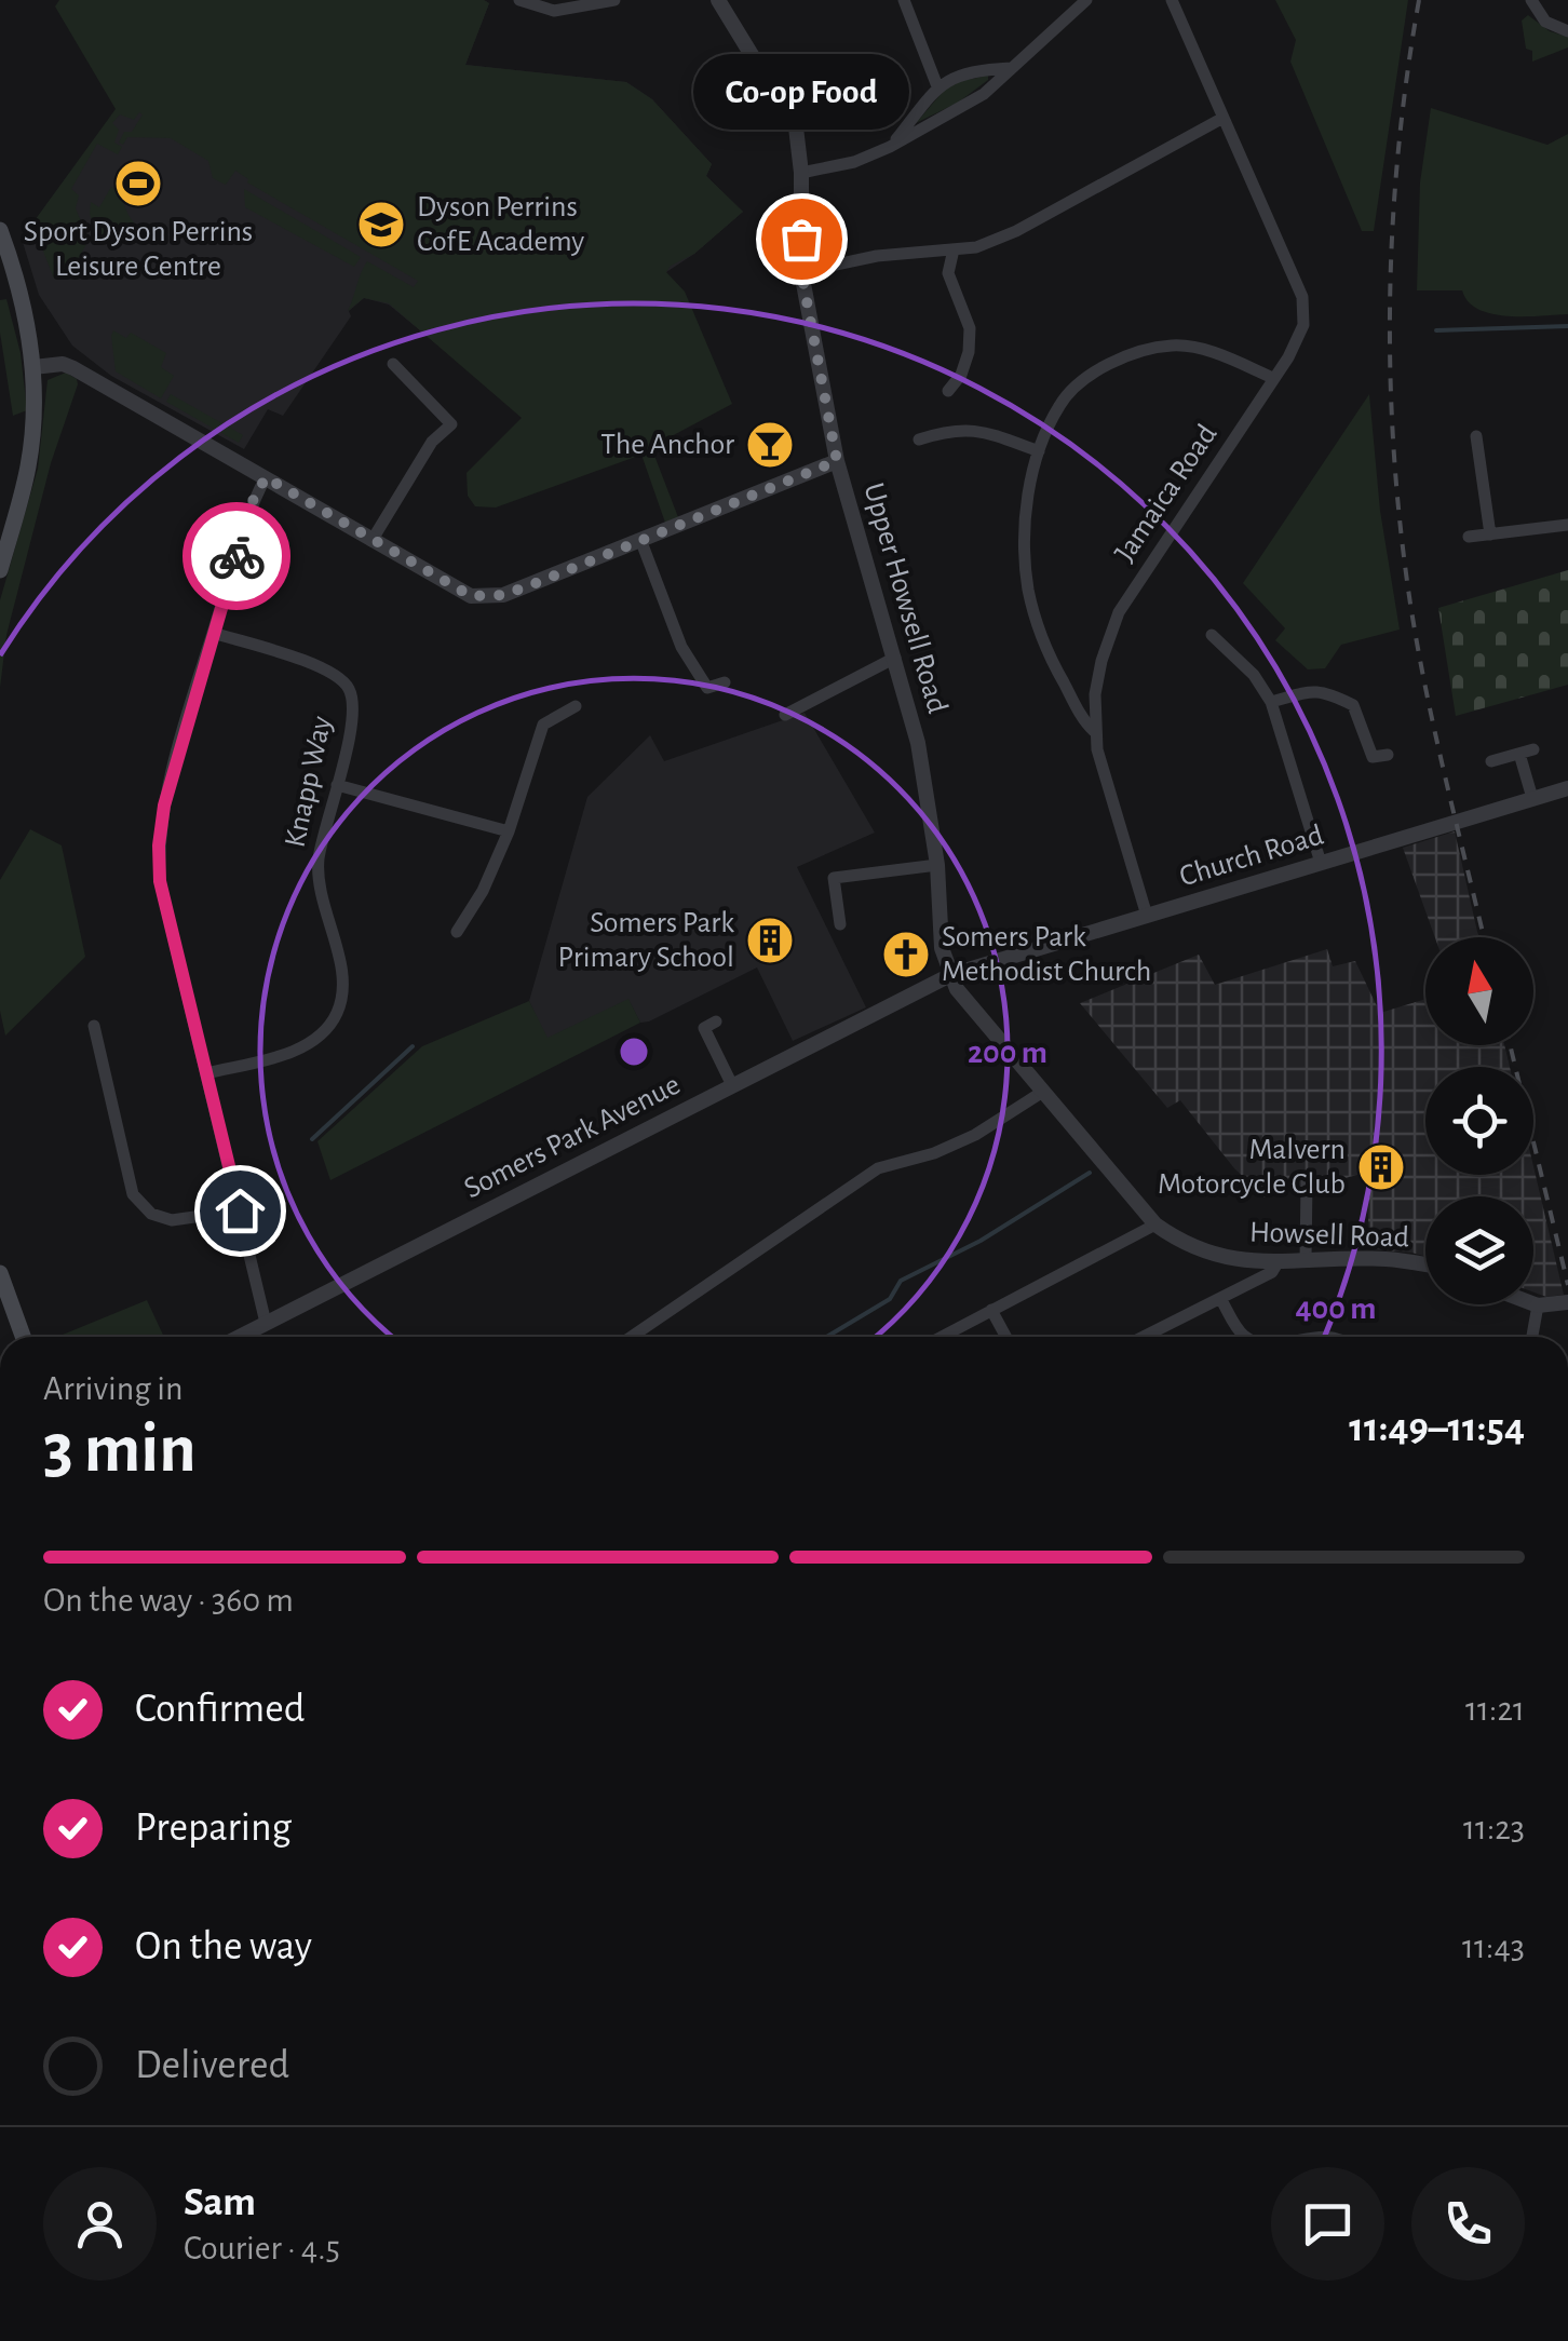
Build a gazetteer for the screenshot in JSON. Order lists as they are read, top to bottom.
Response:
{
  "streets": {
    "street": [
      "Jamaica Road",
      "Upper Howsell Road",
      "Knapp Way",
      "Church Road",
      "Somers Park Avenue",
      "Howsell Road"
    ]
  },
  "crossings": [
    ["Jamaica Road", "Church Road"],
    ["Upper Howsell Road", "Church Road"],
    ["Upper Howsell Road", "Somers Park Avenue"],
    ["Upper Howsell Road", "Howsell Road"],
    ["Church Road", "Somers Park Avenue"],
    ["Church Road", "Howsell Road"],
    ["Somers Park Avenue", "Howsell Road"]
  ],
  "places": {
    "sports": ["Sport Dyson Perrins Leisure Centre"],
    "school or university": ["Dyson Perrins CofE Academy"],
    "other": ["Co-op Food"],
    "bar": ["The Anchor"],
    "building": ["Somers Park Primary School", "Malvern Motorcycle Club"],
    "church": ["Somers Park Methodist Church"]
  },
  "north": "top",
  "page": {
    "bubble": "Co-op Food",
    "heading": ["3 min", "Arriving in", "11:49–11:54"],
    "panel": ["Sam", "Courier · 4.5"],
    "bar": "On the way · 360 m",
    "list": [
      ["Confirmed", "11:21"],
      ["Preparing", "11:23"],
      ["On the way", "11:43"],
      "Delivered"
    ]
  },
  "rings": ["200 m", "400 m"]
}
